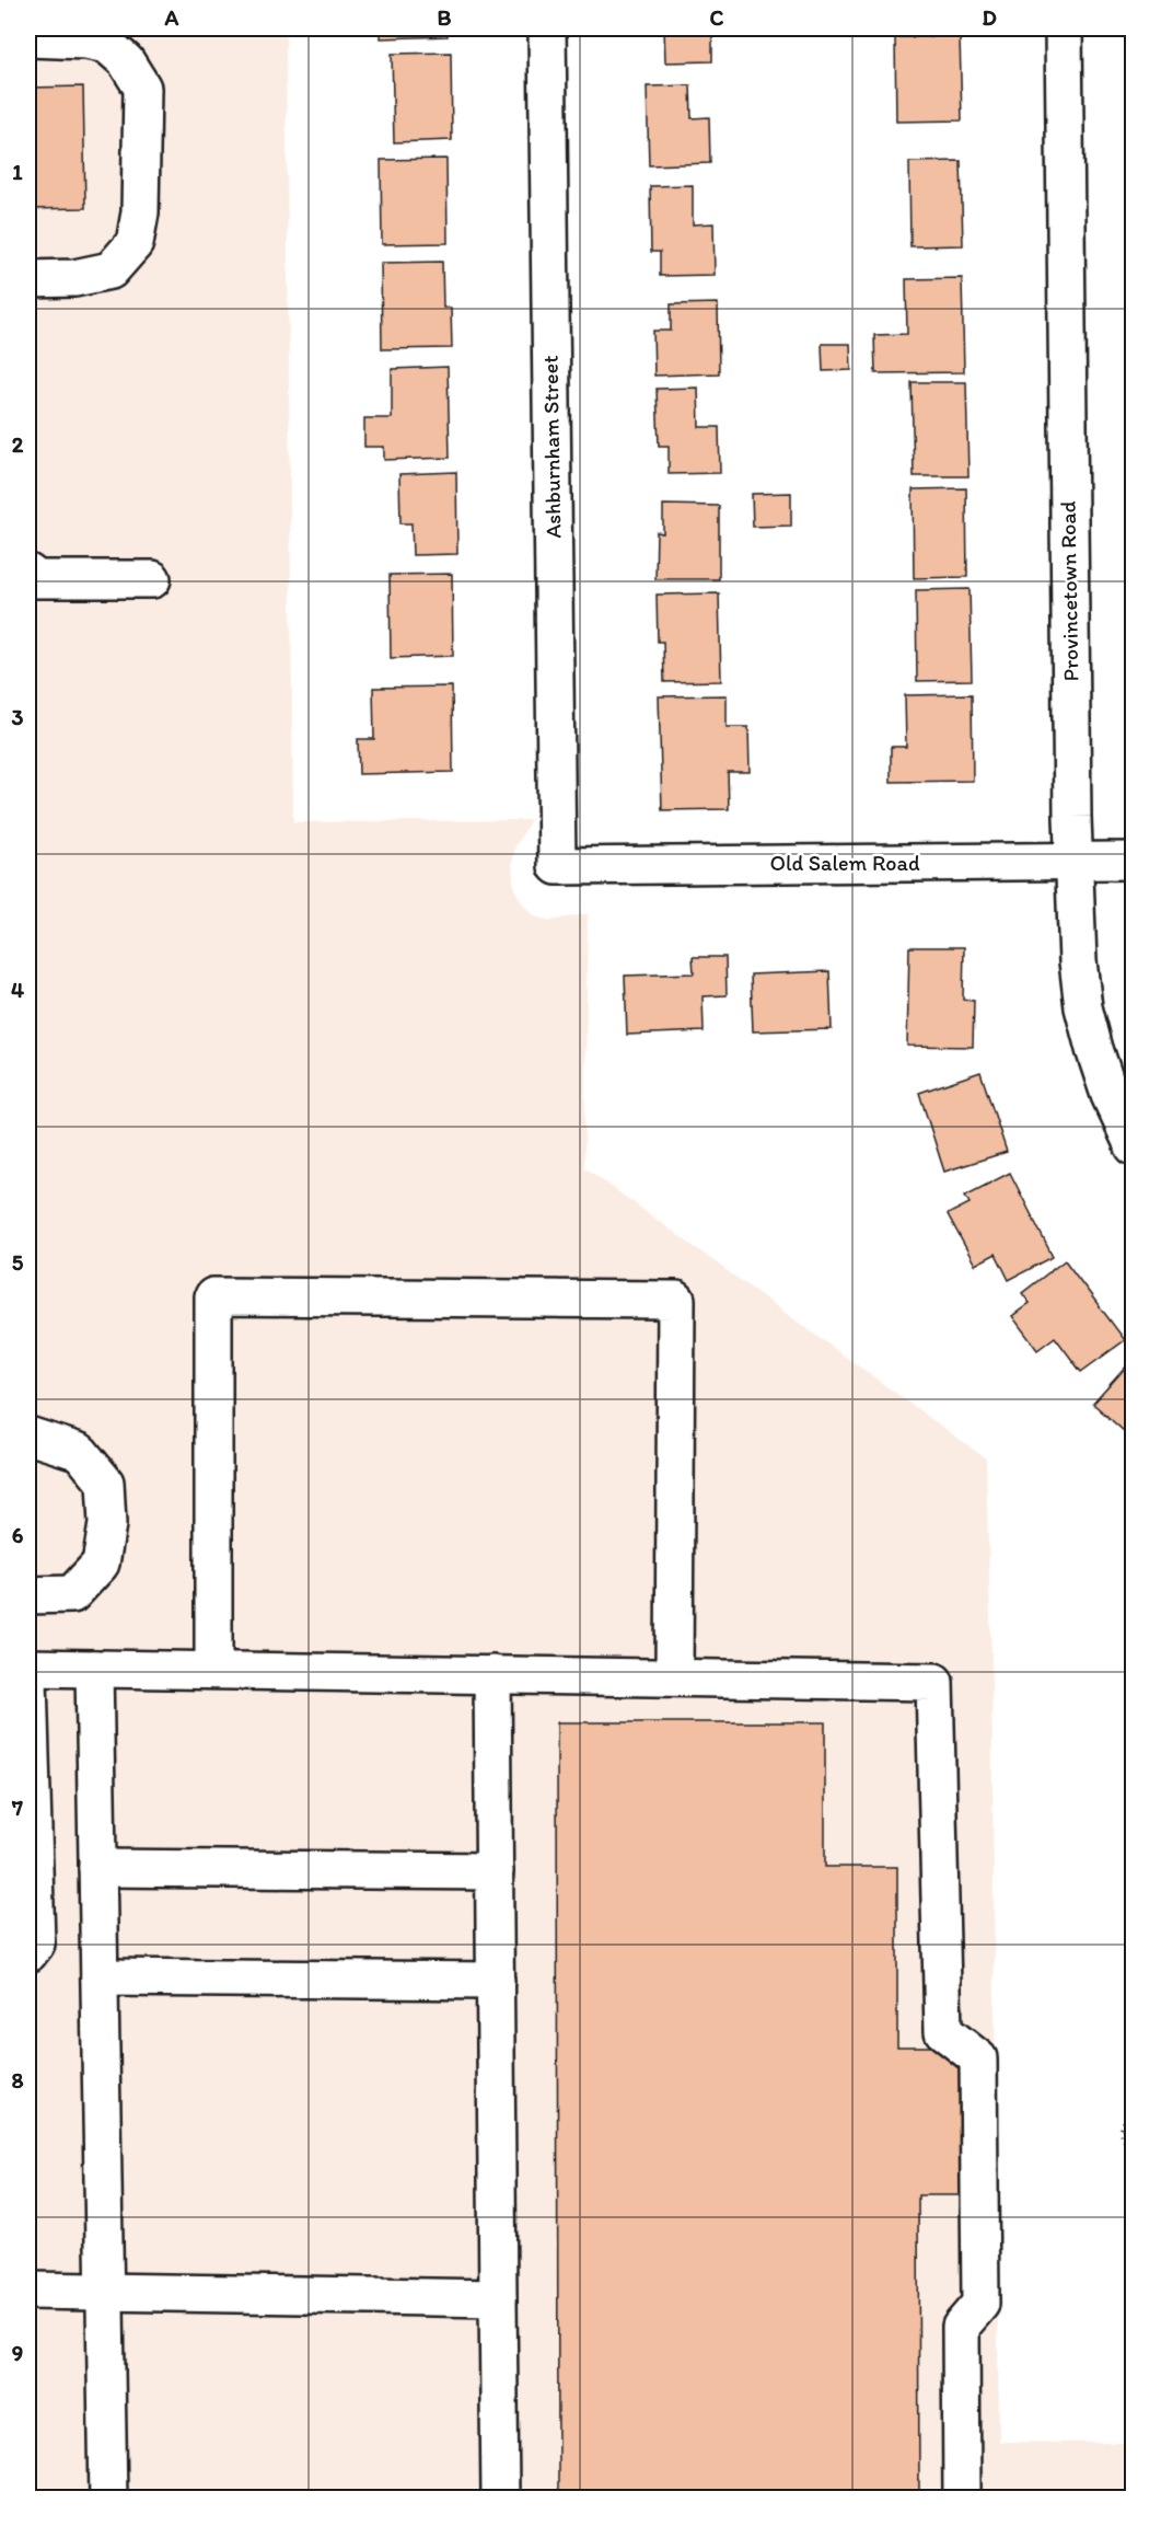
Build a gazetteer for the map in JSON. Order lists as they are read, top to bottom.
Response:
{
  "streets": {
    "street": ["Ashburnham Street", "Provincetown Road", "Old Salem Road"]
  },
  "crossings": [
    ["Ashburnham Street", "Old Salem Road"],
    ["Provincetown Road", "Old Salem Road"]
  ],
  "grid": {
    "columns": [
      "A",
      "B",
      "C",
      "D"
    ],
    "rows": [
      "1",
      "2",
      "3",
      "4",
      "5",
      "6",
      "7",
      "8",
      "9"
    ]
  }
}
